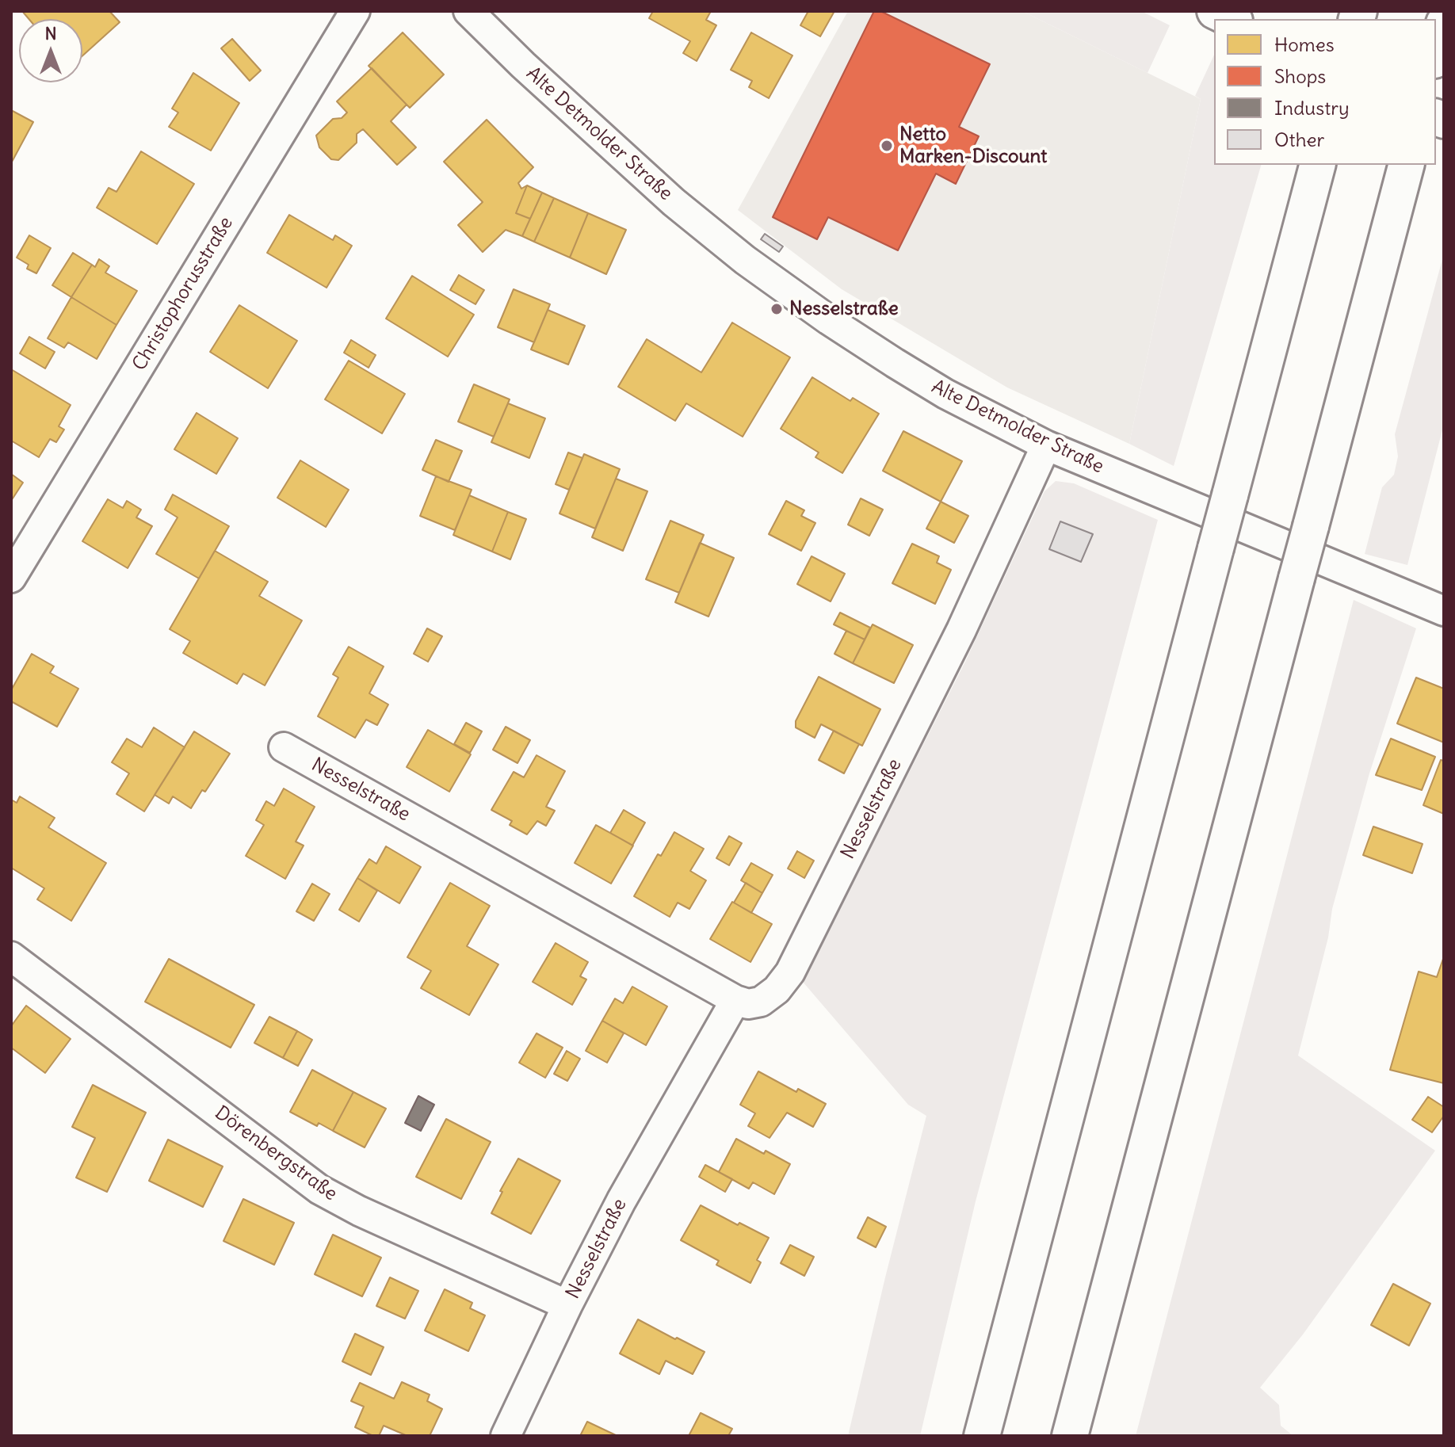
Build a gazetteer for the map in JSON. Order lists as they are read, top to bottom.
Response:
{
  "streets": {
    "street": [
      "Alte Detmolder Straße",
      "Christophorusstraße",
      "Nesselstraße",
      "Dörenbergstraße"
    ]
  },
  "crossings": [
    ["Alte Detmolder Straße", "Nesselstraße"],
    ["Nesselstraße", "Dörenbergstraße"]
  ],
  "places": ["Netto Marken-Discount", "Nesselstraße"],
  "legend": [
    "Homes",
    "Shops",
    "Industry",
    "Other"
  ],
  "north": "top"
}
